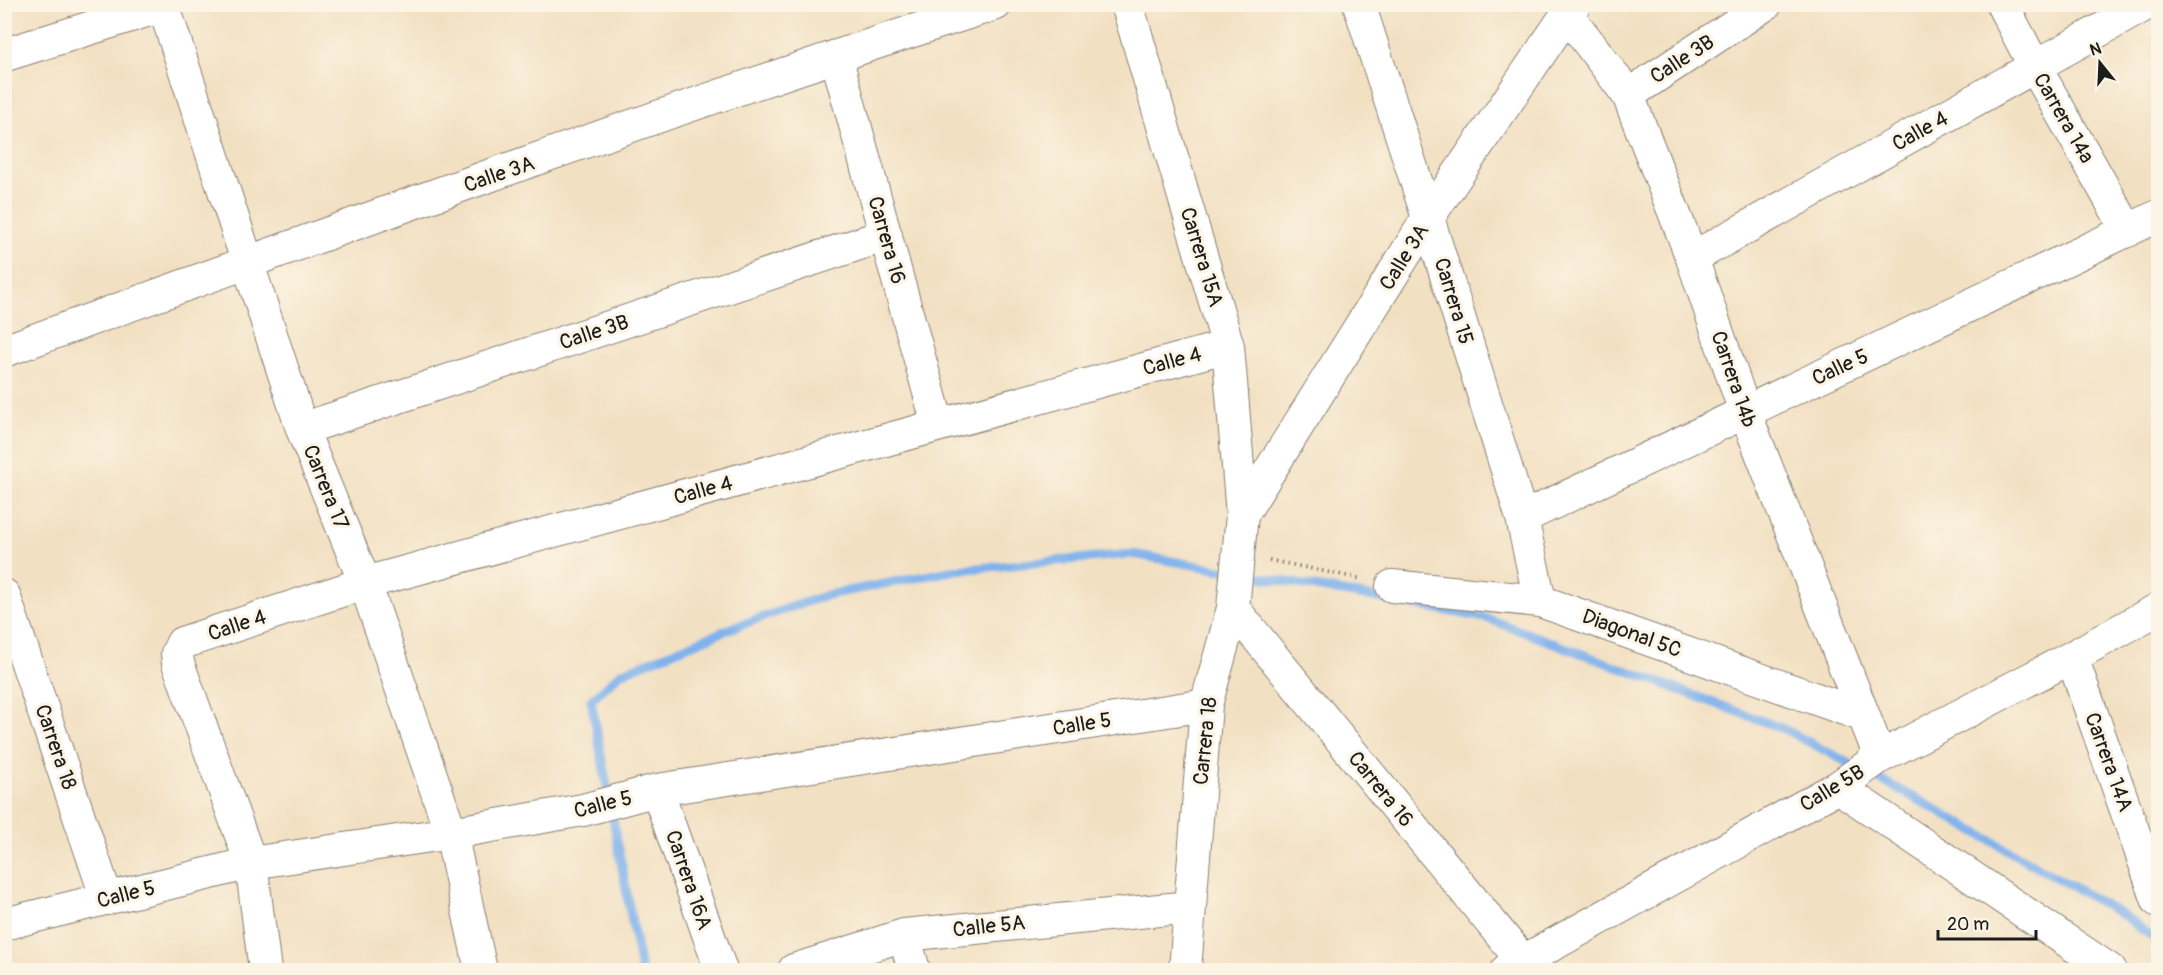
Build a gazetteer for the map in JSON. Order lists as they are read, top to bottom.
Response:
{
  "streets": {
    "street": [
      "Calle 3B",
      "Carrera 14a",
      "Calle 4",
      "Calle 3A",
      "Carrera 16",
      "Carrera 15A",
      "Carrera 15",
      "Calle 5",
      "Carrera 14b",
      "Carrera 17",
      "Diagonal 5C",
      "Carrera 18",
      "Carrera 14A",
      "Calle 5B",
      "Carrera 16A",
      "Calle 5A"
    ]
  },
  "crossings": [
    ["Calle 3B", "Carrera 16"],
    ["Calle 3B", "Carrera 14b"],
    ["Calle 3B", "Carrera 17"],
    ["Carrera 14a", "Calle 4"],
    ["Carrera 14a", "Calle 5"],
    ["Calle 4", "Carrera 16"],
    ["Calle 4", "Carrera 15A"],
    ["Calle 4", "Calle 5"],
    ["Calle 4", "Carrera 14b"],
    ["Calle 4", "Carrera 17"],
    ["Calle 3A", "Carrera 16"],
    ["Calle 3A", "Carrera 15A"],
    ["Calle 3A", "Carrera 15"],
    ["Calle 3A", "Carrera 14b"],
    ["Calle 3A", "Carrera 17"],
    ["Calle 3A", "Carrera 18"],
    ["Carrera 16", "Carrera 18"],
    ["Carrera 16", "Calle 5B"],
    ["Carrera 15A", "Carrera 18"],
    ["Carrera 15", "Calle 5"],
    ["Carrera 15", "Diagonal 5C"],
    ["Calle 5", "Carrera 14b"],
    ["Calle 5", "Carrera 17"],
    ["Calle 5", "Carrera 18"],
    ["Calle 5", "Carrera 16A"],
    ["Carrera 14b", "Diagonal 5C"],
    ["Carrera 14b", "Calle 5B"],
    ["Carrera 18", "Calle 5A"],
    ["Carrera 14A", "Calle 5B"]
  ],
  "scale_bar": "20 m",
  "north": "top"
}
